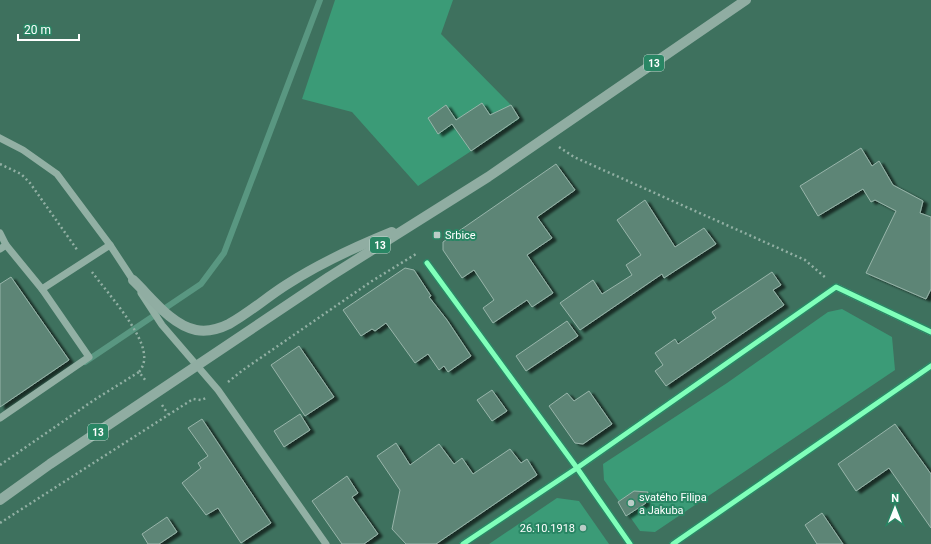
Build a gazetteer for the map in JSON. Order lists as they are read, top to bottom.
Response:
{
  "streets": {
    "main road": ["13"]
  },
  "places": {
    "transit": ["Srbice"],
    "other": ["svatého Filipa a Jakuba", "26.10.1918"]
  },
  "scale_bar": "20 m",
  "north": "top"
}
